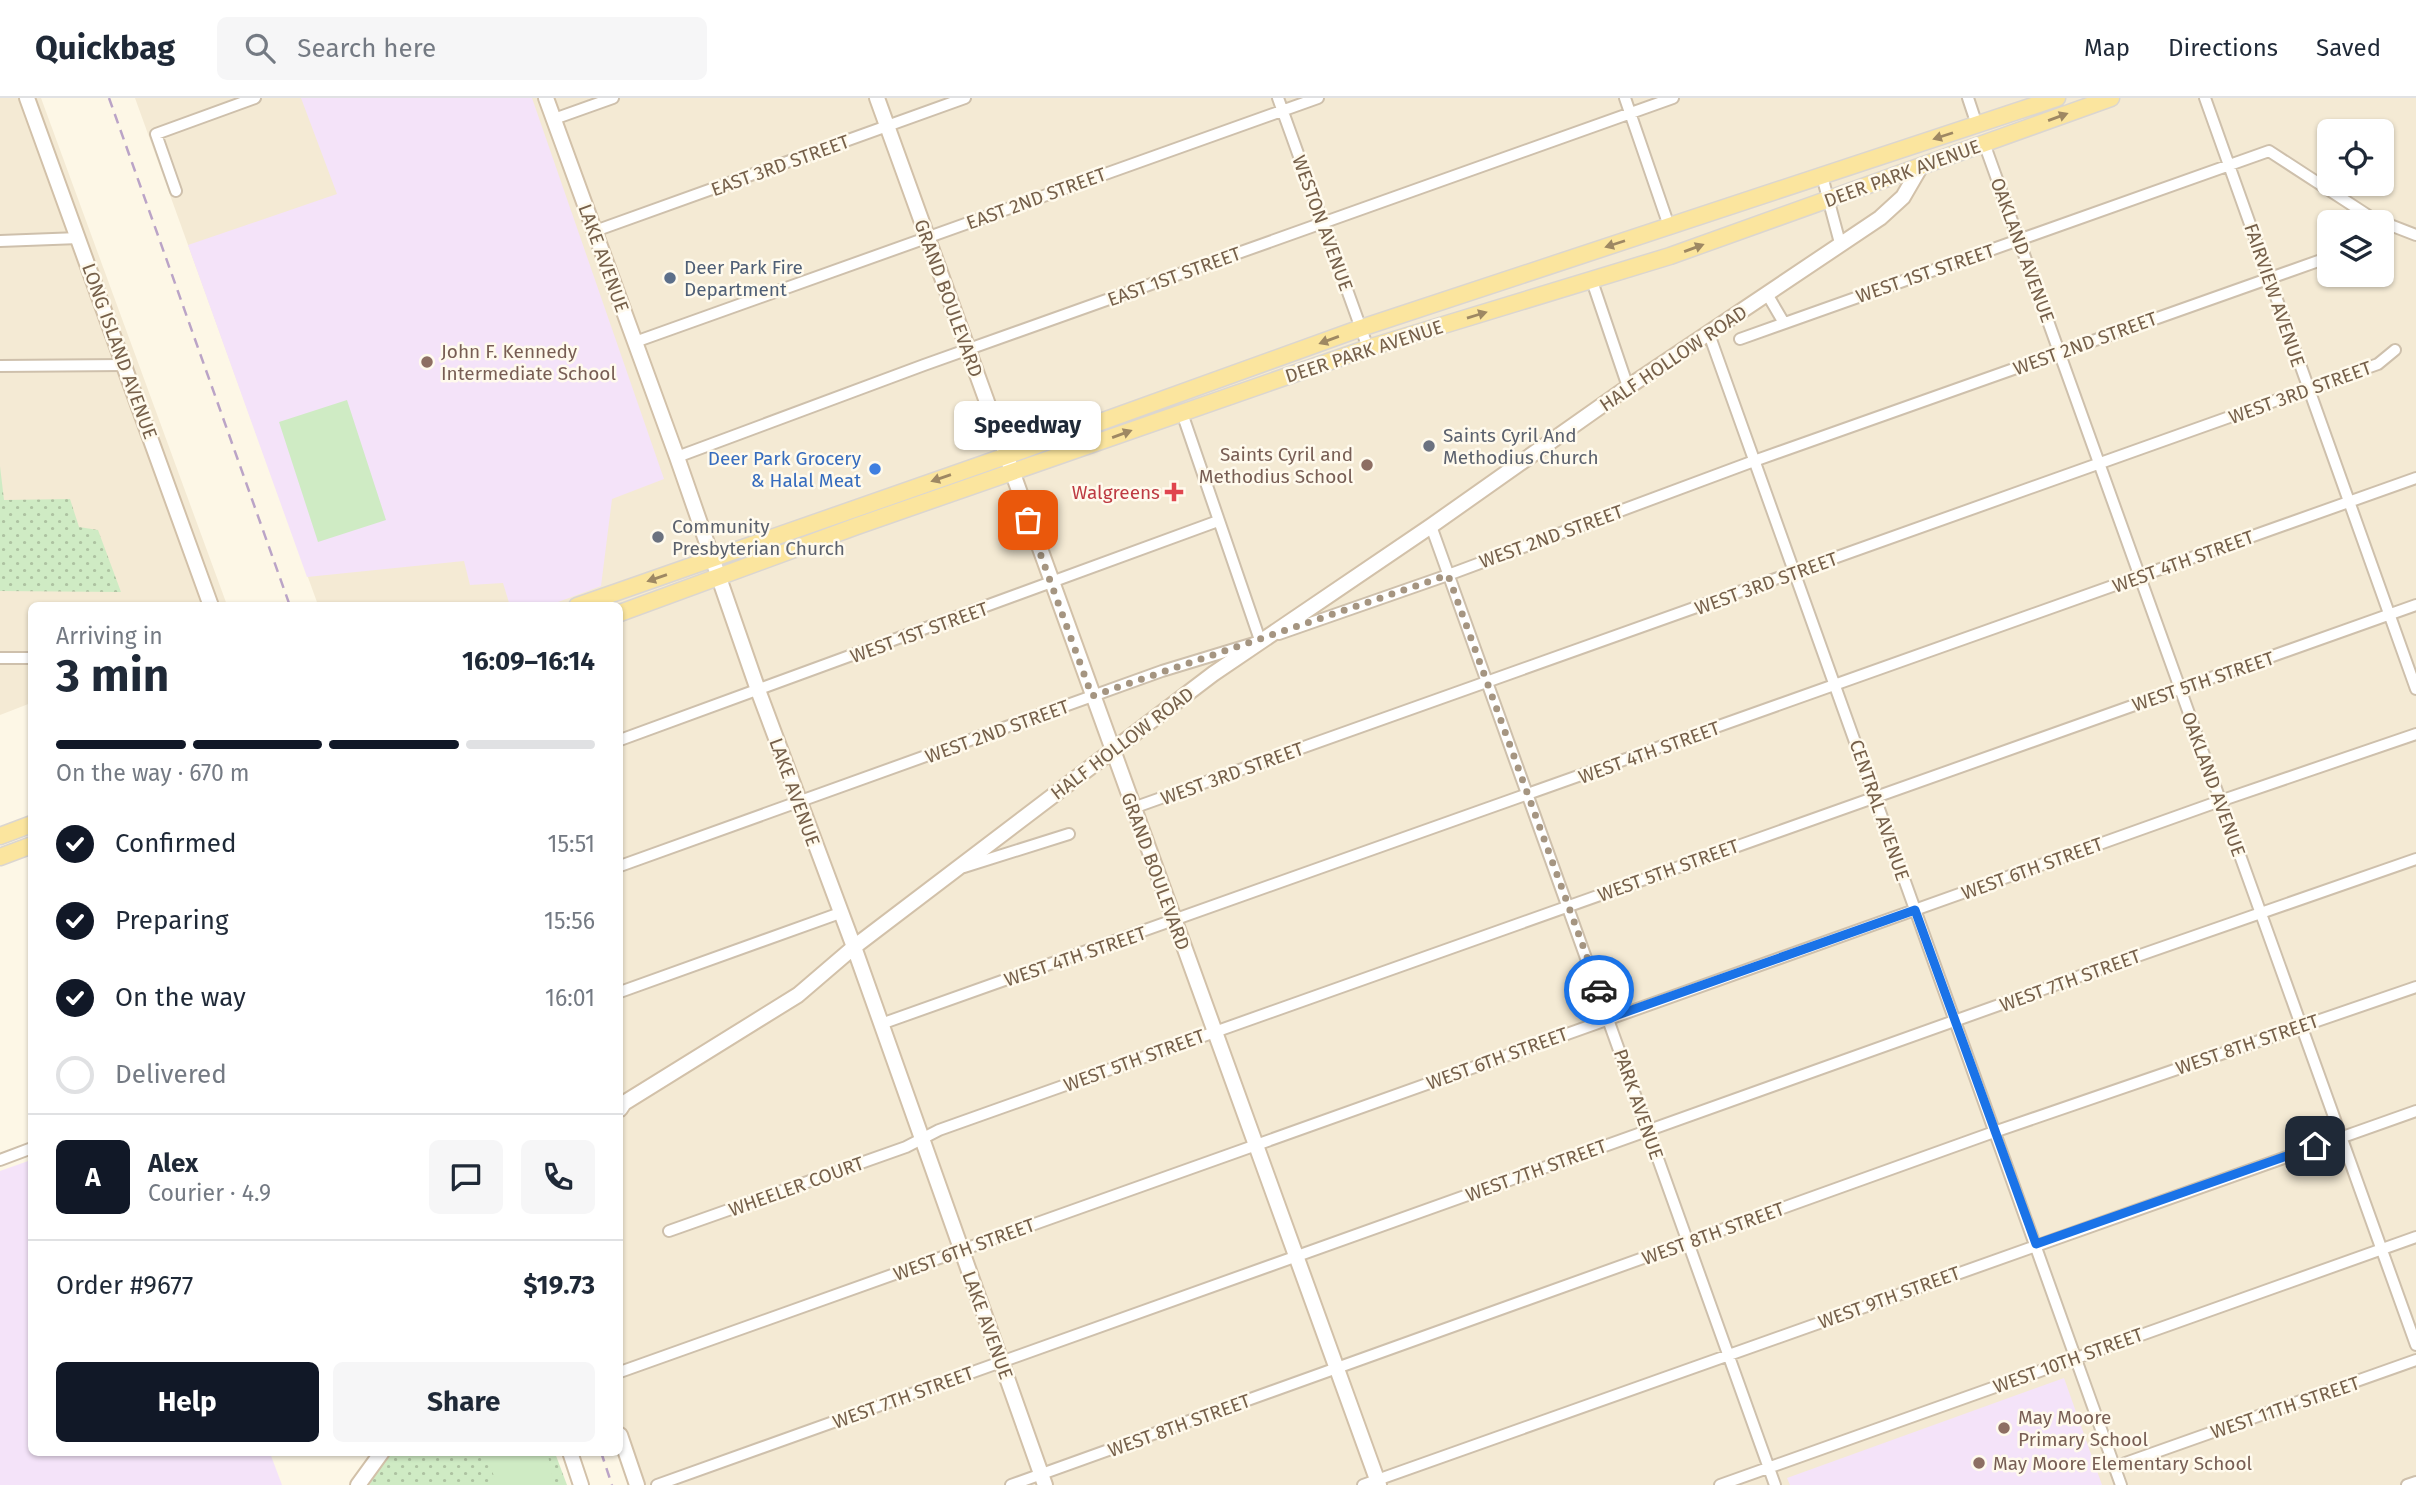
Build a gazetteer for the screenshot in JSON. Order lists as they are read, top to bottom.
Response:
{
  "streets": {
    "main road": ["DEER PARK AVENUE"],
    "street": [
      "EAST 3RD STREET",
      "EAST 2ND STREET",
      "WESTON AVENUE",
      "OAKLAND AVENUE",
      "LAKE AVENUE",
      "WEST 1ST STREET",
      "EAST 1ST STREET",
      "FAIRVIEW AVENUE",
      "GRAND BOULEVARD",
      "WEST 2ND STREET",
      "LONG ISLAND AVENUE",
      "HALF HOLLOW ROAD",
      "WEST 3RD STREET",
      "WEST 4TH STREET",
      "WEST 5TH STREET",
      "CENTRAL AVENUE",
      "WEST 6TH STREET",
      "WEST 7TH STREET",
      "WEST 8TH STREET",
      "PARK AVENUE",
      "WHEELER COURT",
      "WEST 9TH STREET",
      "WEST 10TH STREET",
      "WEST 11TH STREET"
    ]
  },
  "crossings": [
    ["EAST 3RD STREET", "LAKE AVENUE"],
    ["EAST 3RD STREET", "GRAND BOULEVARD"],
    ["DEER PARK AVENUE", "WESTON AVENUE"],
    ["DEER PARK AVENUE", "OAKLAND AVENUE"],
    ["DEER PARK AVENUE", "LAKE AVENUE"],
    ["DEER PARK AVENUE", "GRAND BOULEVARD"],
    ["DEER PARK AVENUE", "HALF HOLLOW ROAD"],
    ["EAST 2ND STREET", "WESTON AVENUE"],
    ["EAST 2ND STREET", "LAKE AVENUE"],
    ["EAST 2ND STREET", "GRAND BOULEVARD"],
    ["WESTON AVENUE", "EAST 1ST STREET"],
    ["OAKLAND AVENUE", "WEST 1ST STREET"],
    ["OAKLAND AVENUE", "WEST 2ND STREET"],
    ["OAKLAND AVENUE", "WEST 3RD STREET"],
    ["OAKLAND AVENUE", "WEST 4TH STREET"],
    ["OAKLAND AVENUE", "WEST 5TH STREET"],
    ["OAKLAND AVENUE", "WEST 6TH STREET"],
    ["OAKLAND AVENUE", "WEST 7TH STREET"],
    ["OAKLAND AVENUE", "WEST 8TH STREET"],
    ["OAKLAND AVENUE", "WEST 9TH STREET"],
    ["OAKLAND AVENUE", "WEST 10TH STREET"],
    ["LAKE AVENUE", "WEST 1ST STREET"],
    ["LAKE AVENUE", "EAST 1ST STREET"],
    ["LAKE AVENUE", "WEST 2ND STREET"],
    ["LAKE AVENUE", "HALF HOLLOW ROAD"],
    ["LAKE AVENUE", "WEST 4TH STREET"],
    ["LAKE AVENUE", "WEST 5TH STREET"],
    ["LAKE AVENUE", "WEST 6TH STREET"],
    ["LAKE AVENUE", "WEST 7TH STREET"],
    ["LAKE AVENUE", "WEST 8TH STREET"],
    ["LAKE AVENUE", "WHEELER COURT"],
    ["WEST 1ST STREET", "FAIRVIEW AVENUE"],
    ["WEST 1ST STREET", "GRAND BOULEVARD"],
    ["EAST 1ST STREET", "GRAND BOULEVARD"],
    ["FAIRVIEW AVENUE", "WEST 2ND STREET"],
    ["FAIRVIEW AVENUE", "WEST 3RD STREET"],
    ["FAIRVIEW AVENUE", "WEST 4TH STREET"],
    ["FAIRVIEW AVENUE", "WEST 5TH STREET"],
    ["GRAND BOULEVARD", "WEST 2ND STREET"],
    ["GRAND BOULEVARD", "HALF HOLLOW ROAD"],
    ["GRAND BOULEVARD", "WEST 3RD STREET"],
    ["GRAND BOULEVARD", "WEST 4TH STREET"],
    ["GRAND BOULEVARD", "WEST 5TH STREET"],
    ["GRAND BOULEVARD", "WEST 6TH STREET"],
    ["GRAND BOULEVARD", "WEST 7TH STREET"],
    ["GRAND BOULEVARD", "WEST 8TH STREET"],
    ["GRAND BOULEVARD", "WEST 9TH STREET"],
    ["WEST 2ND STREET", "HALF HOLLOW ROAD"],
    ["WEST 2ND STREET", "CENTRAL AVENUE"],
    ["WEST 2ND STREET", "PARK AVENUE"],
    ["HALF HOLLOW ROAD", "CENTRAL AVENUE"],
    ["HALF HOLLOW ROAD", "PARK AVENUE"],
    ["WEST 3RD STREET", "CENTRAL AVENUE"],
    ["WEST 3RD STREET", "PARK AVENUE"],
    ["WEST 4TH STREET", "CENTRAL AVENUE"],
    ["WEST 4TH STREET", "PARK AVENUE"],
    ["WEST 5TH STREET", "CENTRAL AVENUE"],
    ["WEST 5TH STREET", "PARK AVENUE"],
    ["WEST 5TH STREET", "WHEELER COURT"],
    ["CENTRAL AVENUE", "WEST 6TH STREET"],
    ["CENTRAL AVENUE", "WEST 7TH STREET"],
    ["CENTRAL AVENUE", "WEST 8TH STREET"],
    ["CENTRAL AVENUE", "WEST 9TH STREET"],
    ["CENTRAL AVENUE", "WEST 10TH STREET"],
    ["CENTRAL AVENUE", "WEST 11TH STREET"],
    ["WEST 6TH STREET", "PARK AVENUE"],
    ["WEST 7TH STREET", "PARK AVENUE"],
    ["WEST 8TH STREET", "PARK AVENUE"],
    ["PARK AVENUE", "WEST 9TH STREET"],
    ["PARK AVENUE", "WEST 10TH STREET"]
  ],
  "places": {
    "other": [
      "Deer Park Fire Department",
      "John F. Kennedy Intermediate School",
      "Saints Cyril And Methodius Church",
      "Saints Cyril and Methodius School",
      "Deer Park Grocery & Halal Meat",
      "Speedway",
      "Community Presbyterian Church",
      "May Moore Primary School",
      "May Moore Elementary School"
    ],
    "health": ["Walgreens"]
  },
  "page": {
    "header": "Quickbag",
    "search": "Search here",
    "nav": ["Map", "Directions", "Saved"],
    "bubble": "Speedway",
    "heading": ["3 min", "Arriving in", "16:09–16:14"],
    "panel": [
      "Alex",
      "Courier · 4.9",
      "Order #9677",
      "$19.73"
    ],
    "bar": "On the way · 670 m",
    "list": [
      ["Confirmed", "15:51"],
      ["Preparing", "15:56"],
      ["On the way", "16:01"],
      "Delivered"
    ],
    "round": "A",
    "buttons": ["Help", "Share"]
  }
}
